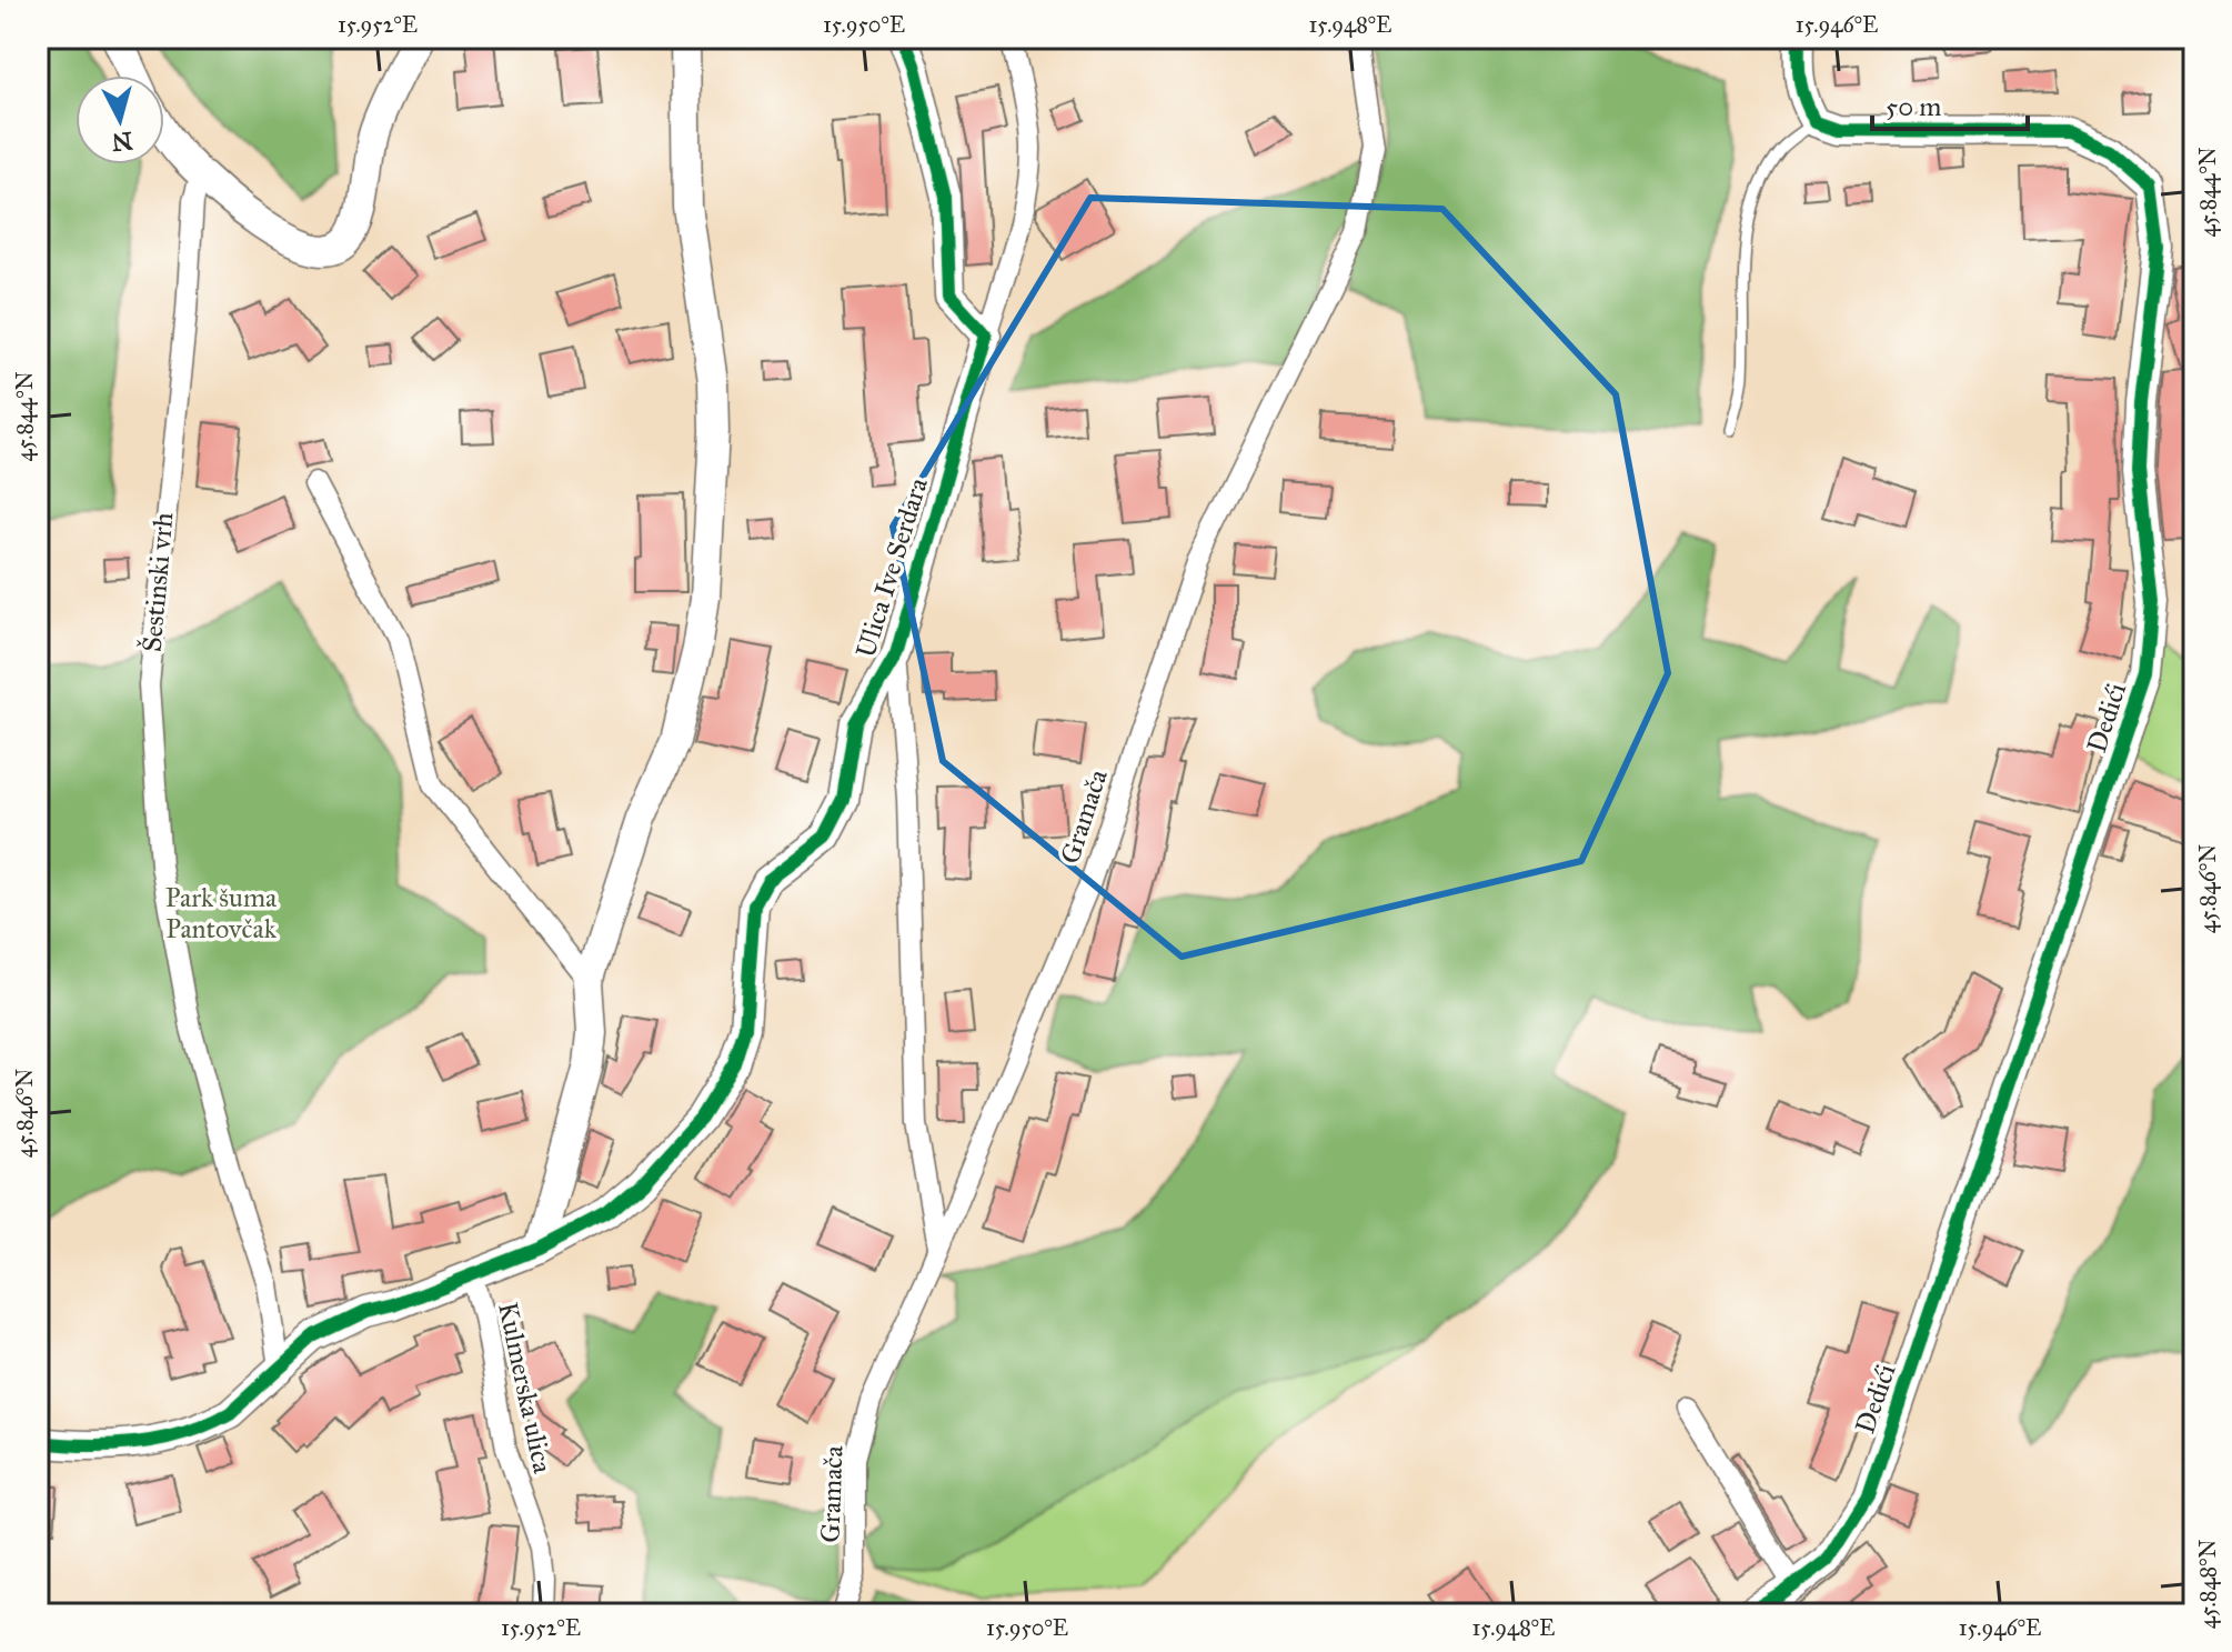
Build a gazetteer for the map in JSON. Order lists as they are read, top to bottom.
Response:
{
  "streets": {
    "street": [
      "Ulica Ive Serdara",
      "Šestinski vrh",
      "Dedići",
      "Gramača",
      "Kulmerska ulica"
    ]
  },
  "crossings": [
    ["Ulica Ive Serdara", "Gramača"],
    ["Ulica Ive Serdara", "Kulmerska ulica"]
  ],
  "parks": ["Park šuma Pantovčak"],
  "scale_bar": "50 m",
  "north": "bottom",
  "coordinates": [
    "15.952°E",
    "15.950°E",
    "15.948°E",
    "15.946°E",
    "45.844°N",
    "45.846°N",
    "45.848°N"
  ]
}
